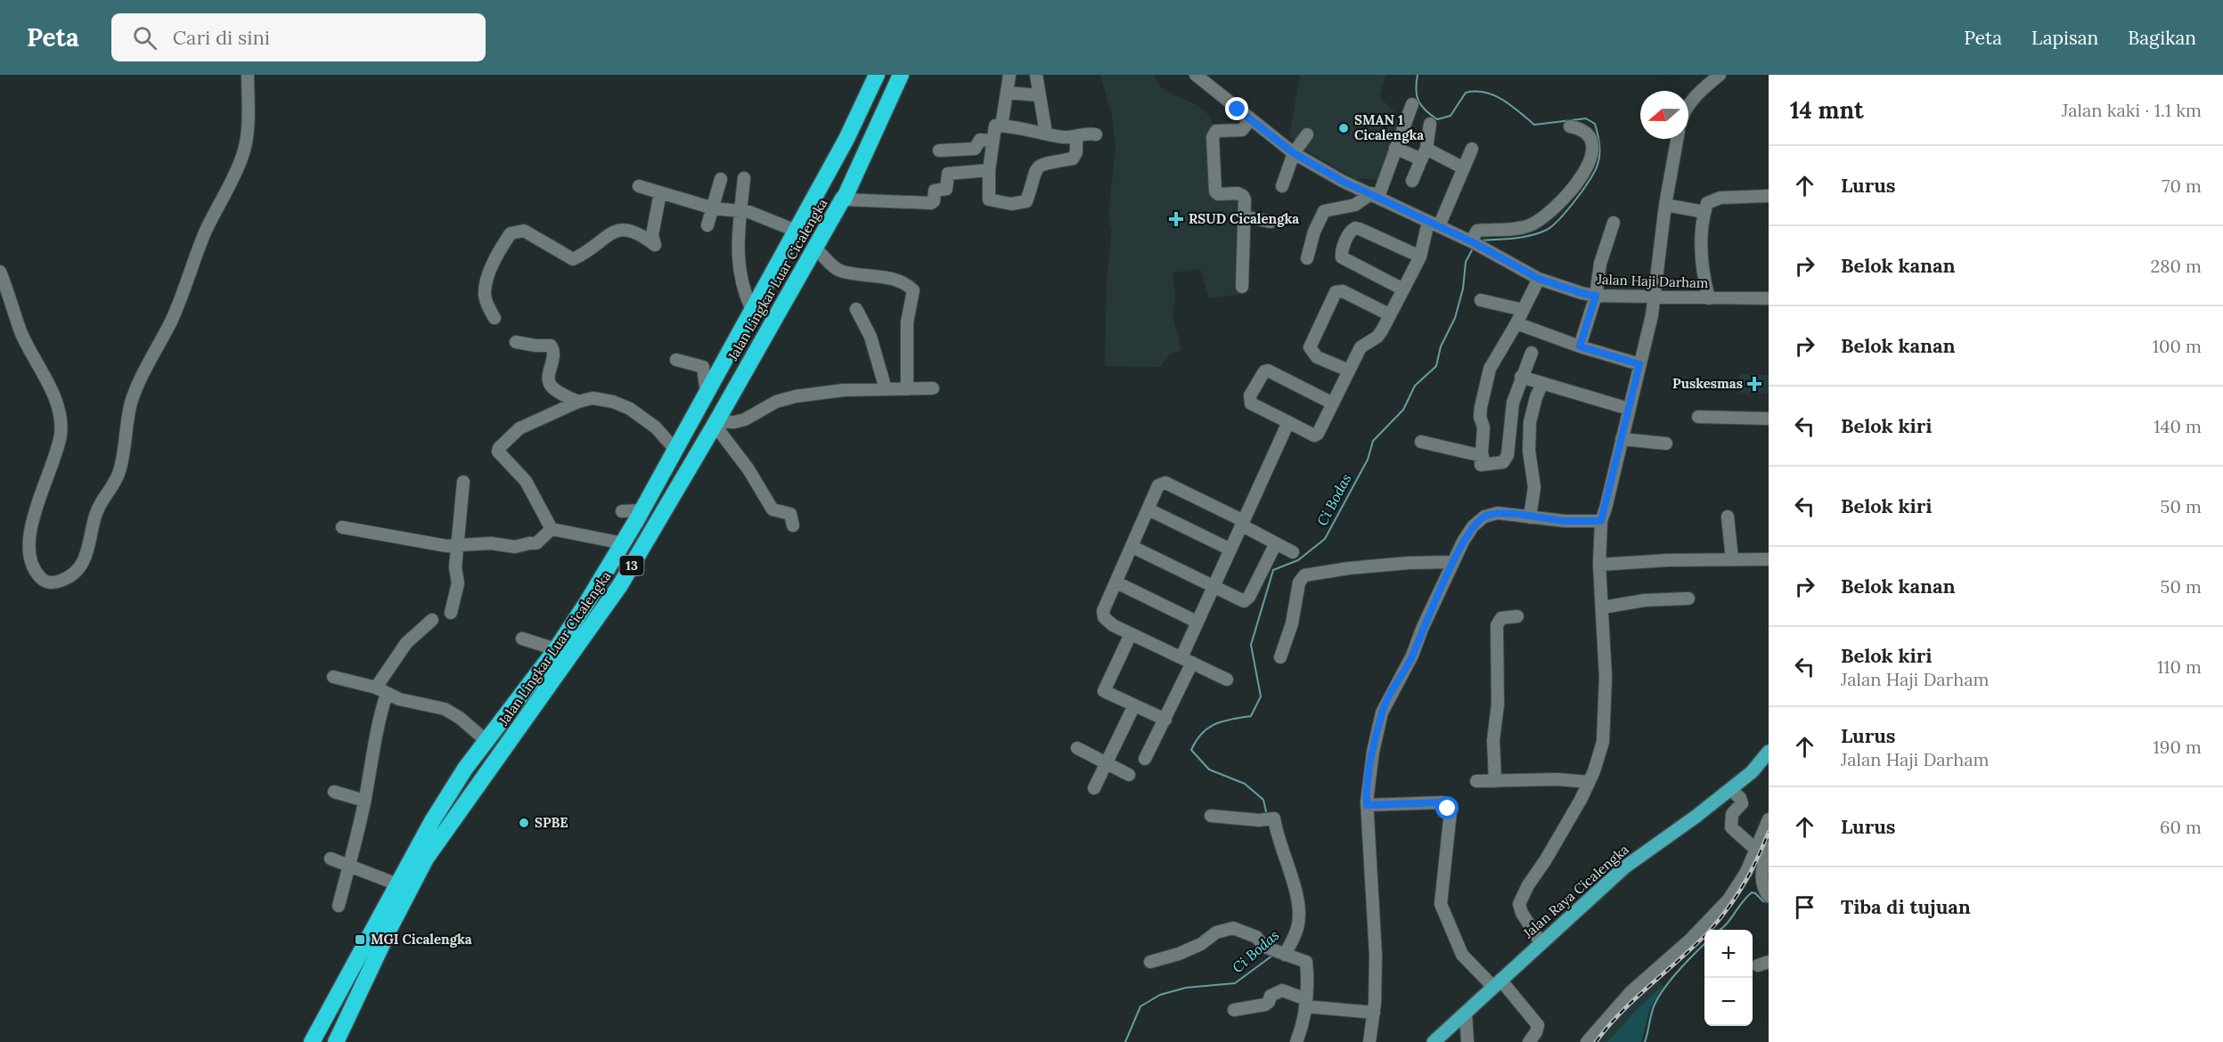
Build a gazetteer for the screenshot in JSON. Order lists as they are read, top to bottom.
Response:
{
  "streets": {
    "highway": ["Jalan Lingkar Luar Cicalengka", "13"],
    "main road": ["Jalan Raya Cicalengka"],
    "street": ["Jalan Haji Darham"]
  },
  "water": ["Ci Bodas"],
  "places": {
    "other": ["SMAN 1 Cicalengka", "SPBE"],
    "health": ["RSUD Cicalengka", "Puskesmas"],
    "transit": ["MGI Cicalengka"]
  },
  "north": "left",
  "page": {
    "header": "Peta",
    "search": "Cari di sini",
    "nav": ["Peta", "Lapisan", "Bagikan"],
    "heading": ["14 mnt", "Jalan kaki · 1.1 km"],
    "list": [
      ["Lurus", "70 m"],
      ["Belok kanan", "280 m"],
      ["Belok kanan", "100 m"],
      ["Belok kiri", "140 m"],
      ["Belok kiri", "50 m"],
      ["Belok kanan", "50 m"],
      ["Belok kiri", "Jalan Haji Darham", "110 m"],
      ["Lurus", "Jalan Haji Darham", "190 m"],
      ["Lurus", "60 m"],
      "Tiba di tujuan"
    ],
    "map_buttons": ["+", "−"]
  }
}
